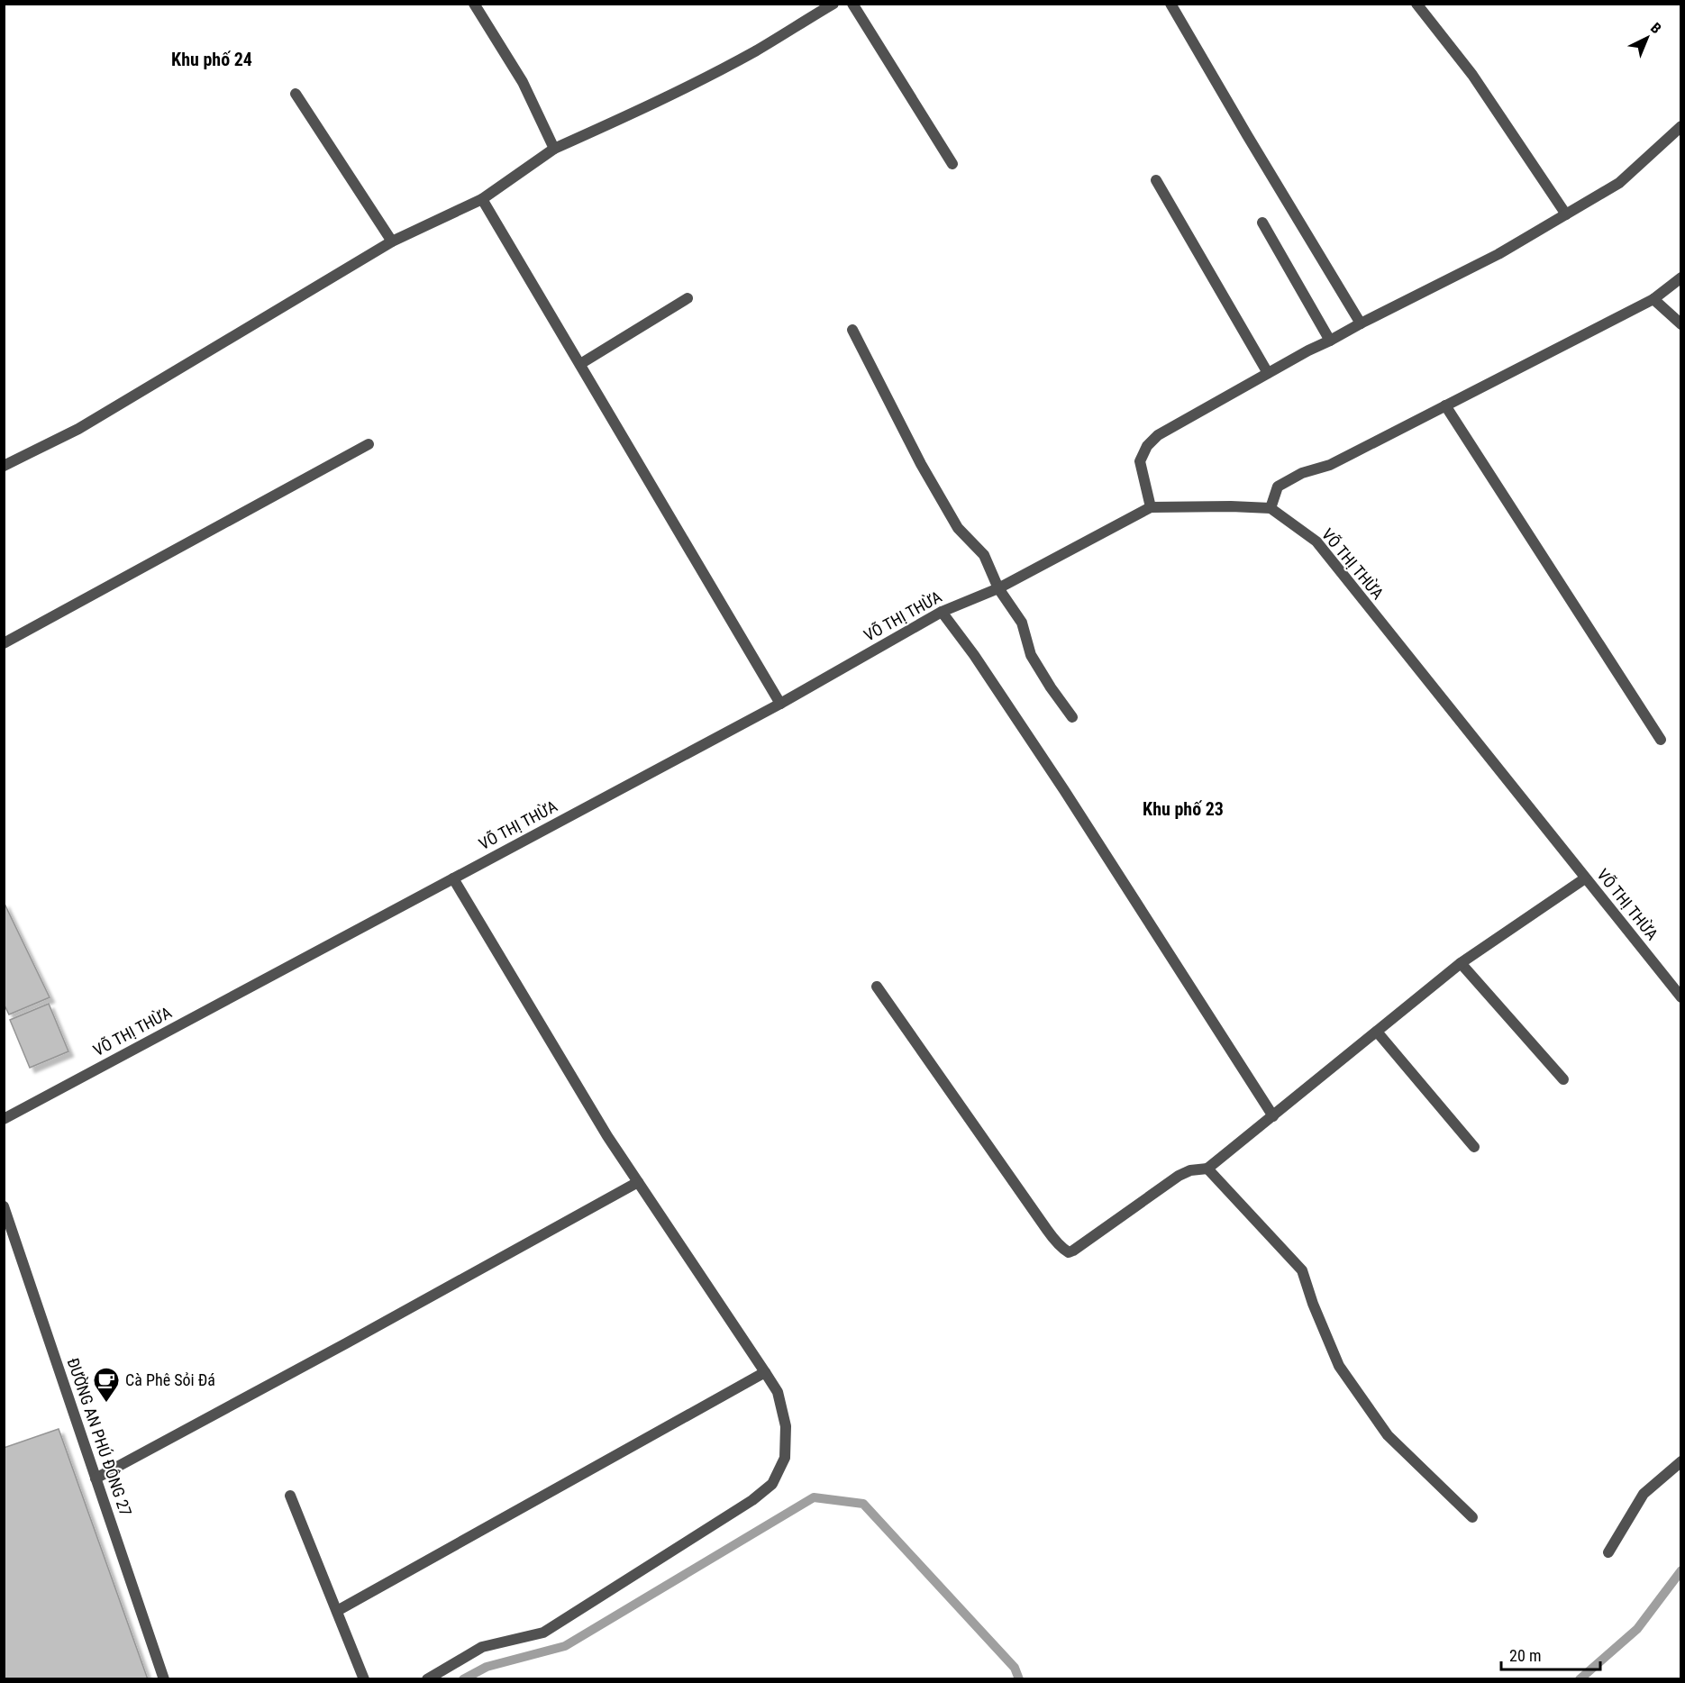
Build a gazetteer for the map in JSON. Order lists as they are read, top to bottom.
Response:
{
  "streets": {
    "street": ["VÕ THỊ THỪA", "ĐƯỜNG AN PHÚ ĐÔNG 27"]
  },
  "districts": ["Khu phố 24", "Khu phố 23"],
  "places": {
    "cafe": ["Cà Phê Sỏi Đá"]
  },
  "scale_bar": "20 m",
  "north": "top right"
}
